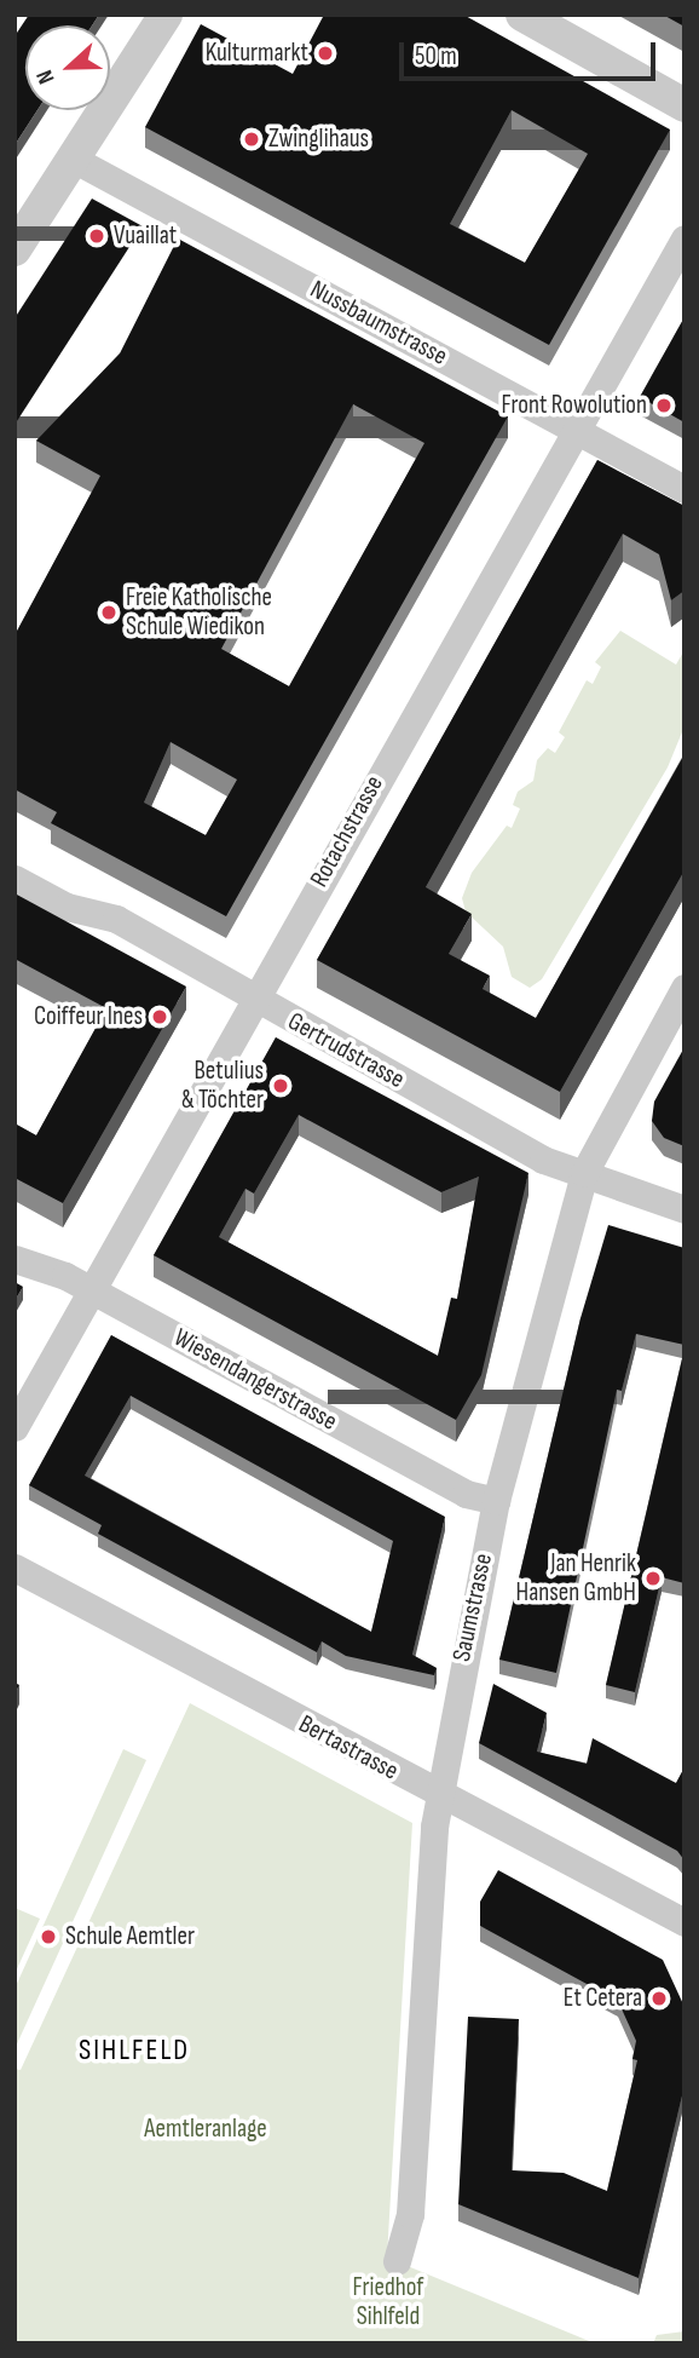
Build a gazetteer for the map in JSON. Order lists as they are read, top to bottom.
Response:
{
  "streets": {
    "street": [
      "Nussbaumstrasse",
      "Rotachstrasse",
      "Gertrudstrasse",
      "Wiesendangerstrasse",
      "Saumstrasse",
      "Bertastrasse"
    ]
  },
  "crossings": [
    ["Nussbaumstrasse", "Rotachstrasse"],
    ["Rotachstrasse", "Gertrudstrasse"],
    ["Rotachstrasse", "Wiesendangerstrasse"],
    ["Gertrudstrasse", "Saumstrasse"],
    ["Wiesendangerstrasse", "Saumstrasse"],
    ["Saumstrasse", "Bertastrasse"]
  ],
  "districts": ["SIHLFELD"],
  "parks": ["Aemtleranlage", "Friedhof Sihlfeld"],
  "places": [
    "Kulturmarkt",
    "Zwinglihaus",
    "Vuaillat",
    "Front Rowolution",
    "Freie Katholische Schule Wiedikon",
    "Coiffeur Ines",
    "Betulius & Töchter",
    "Jan Henrik Hansen GmbH",
    "Schule Aemtler",
    "Et Cetera"
  ],
  "scale_bar": "50 m",
  "north": "left"
}
